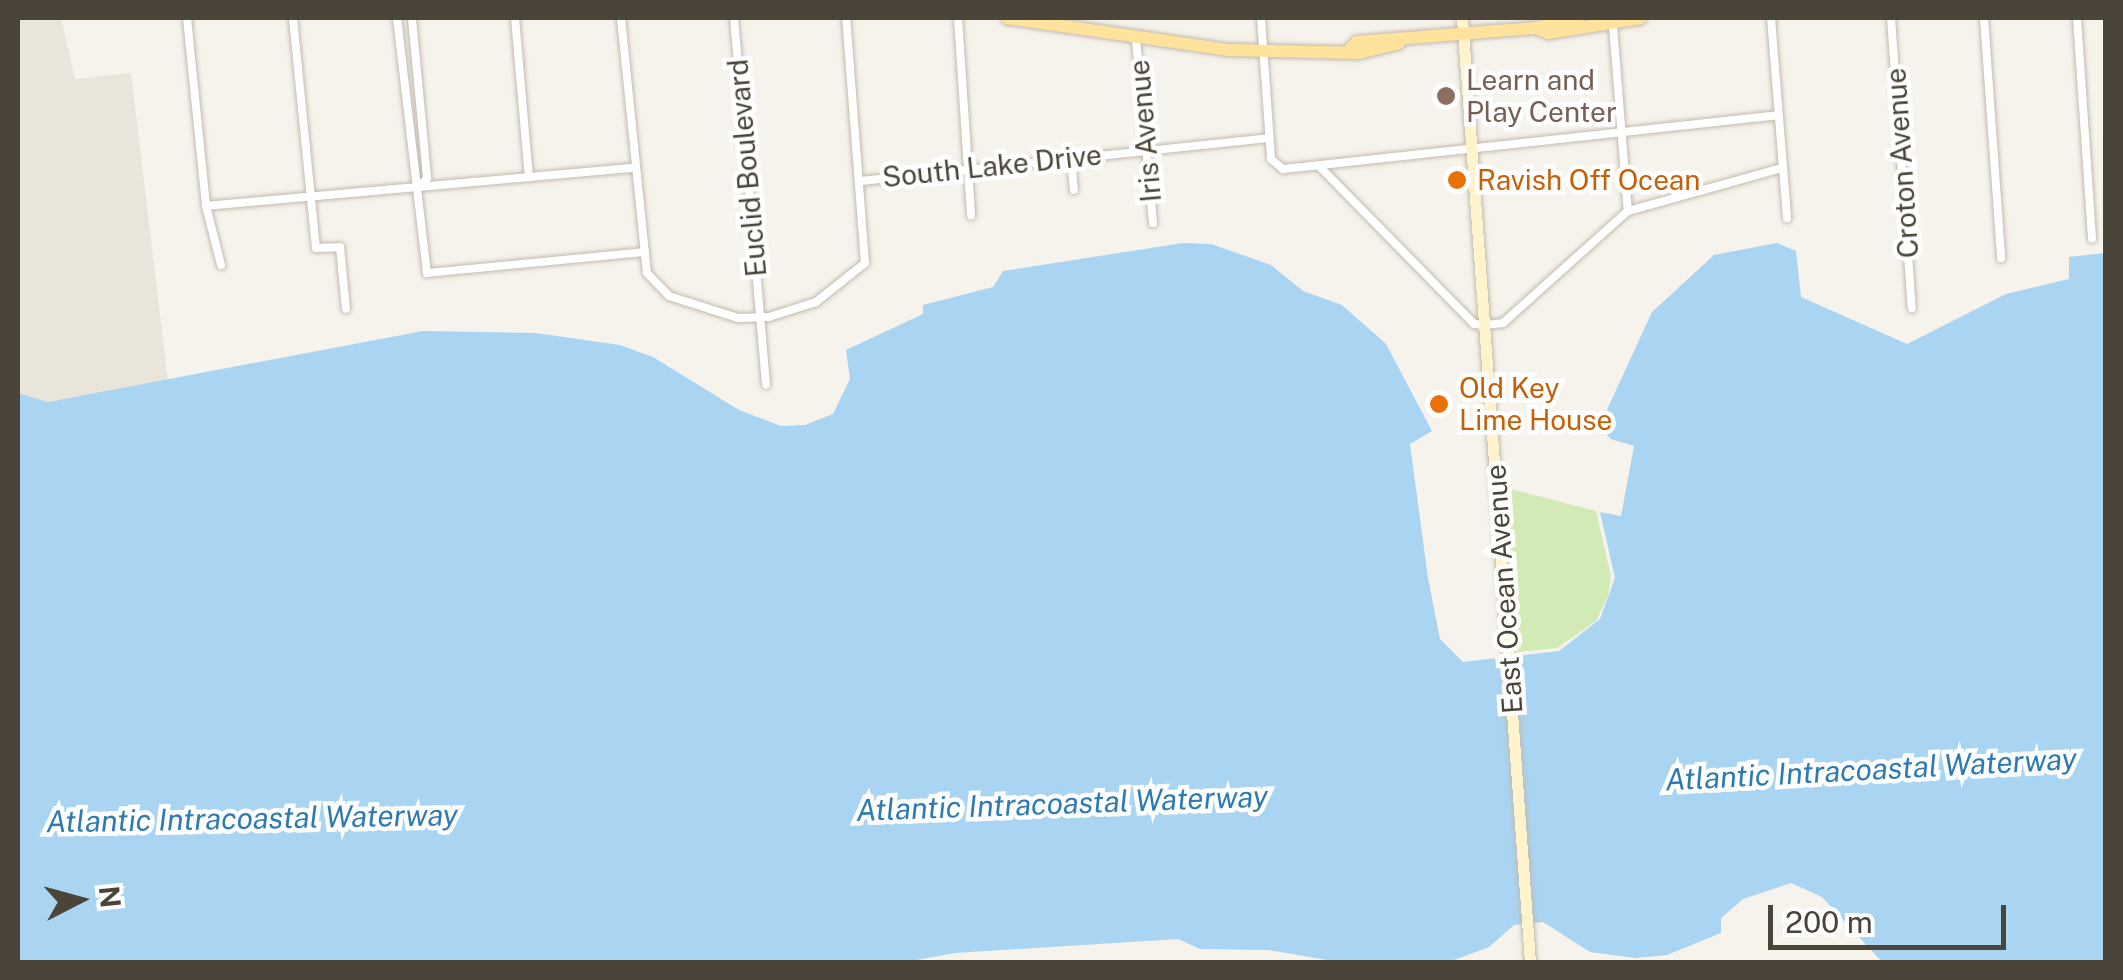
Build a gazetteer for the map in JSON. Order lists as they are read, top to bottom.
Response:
{
  "streets": {
    "main road": ["East Ocean Avenue"],
    "street": [
      "Iris Avenue",
      "Croton Avenue",
      "South Lake Drive",
      "Euclid Boulevard"
    ]
  },
  "crossings": [
    ["Iris Avenue", "South Lake Drive"],
    ["South Lake Drive", "Euclid Boulevard"]
  ],
  "water": ["Atlantic Intracoastal Waterway"],
  "places": ["Learn and Play Center", "Ravish Off Ocean", "Old Key Lime House"],
  "scale_bar": "200 m",
  "north": "right"
}
